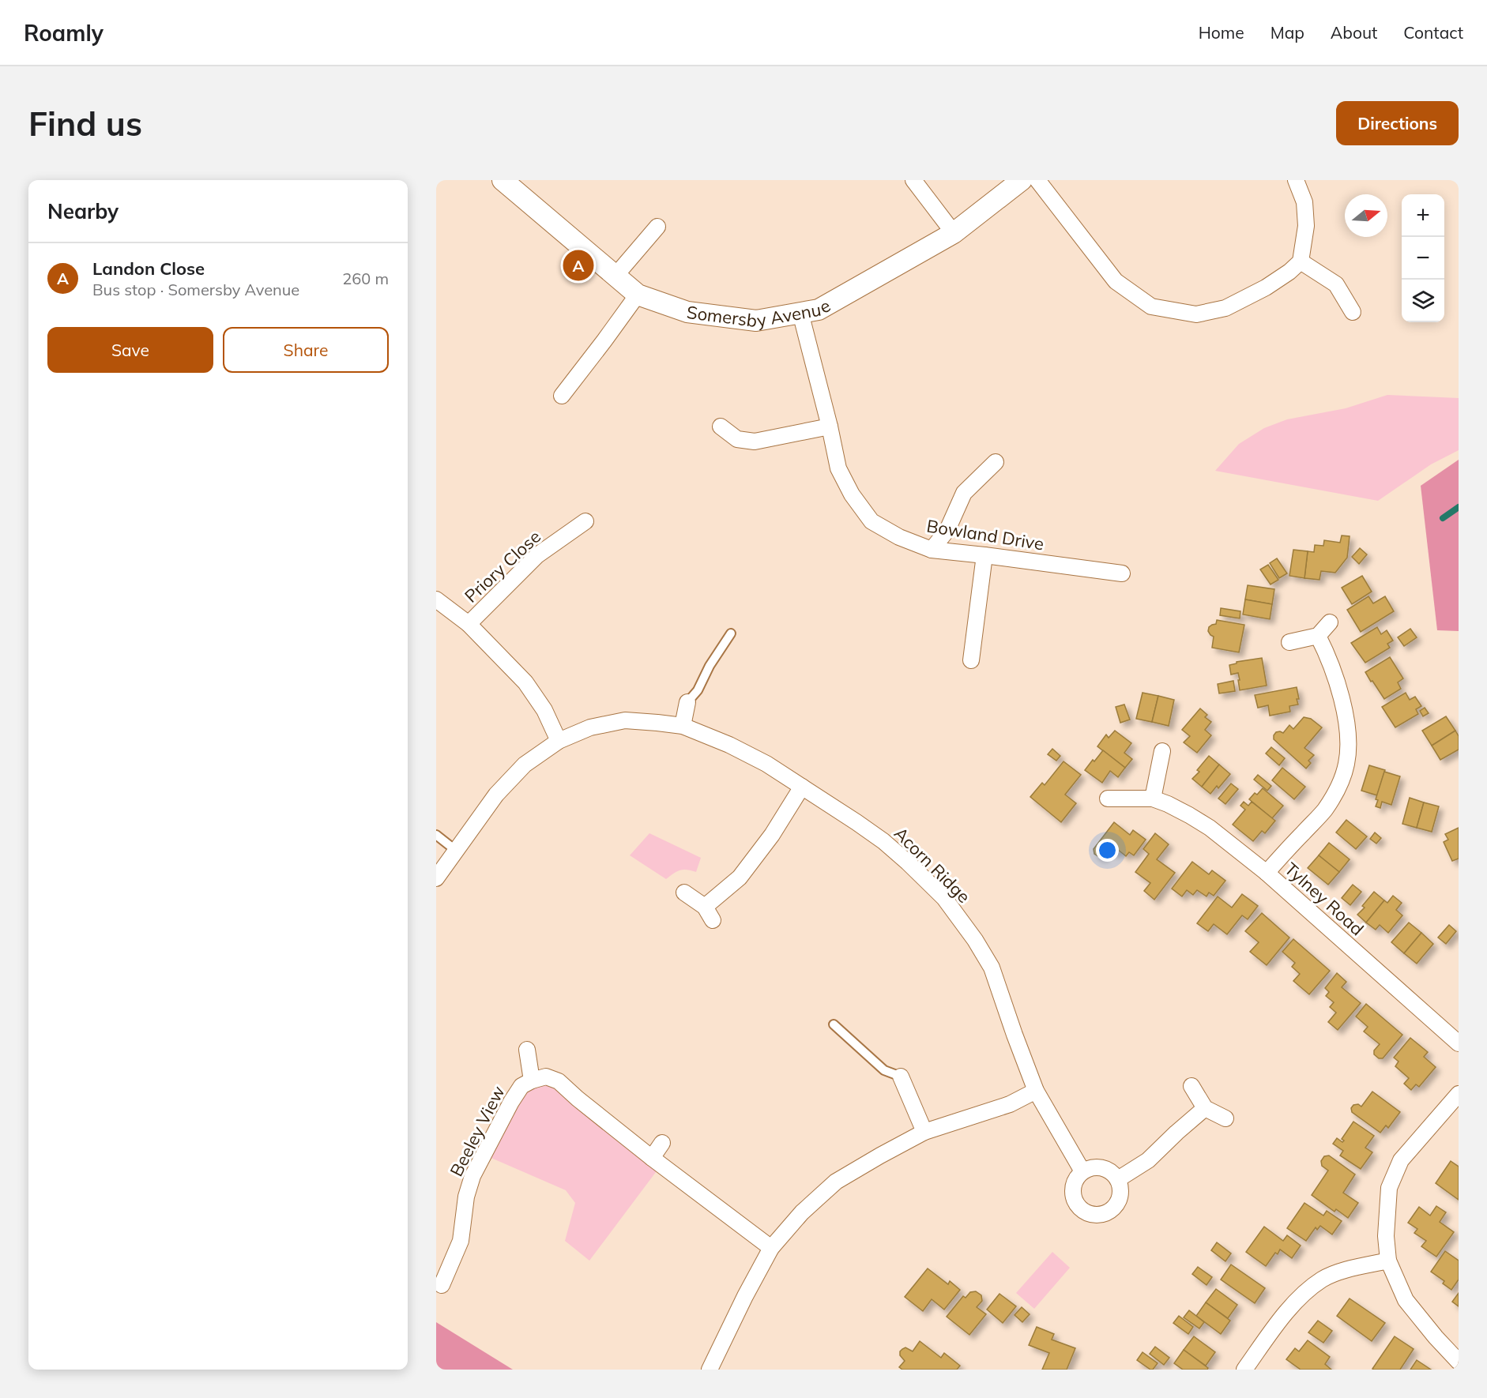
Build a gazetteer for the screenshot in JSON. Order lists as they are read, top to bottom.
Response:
{
  "streets": {
    "street": [
      "Somersby Avenue",
      "Bowland Drive",
      "Priory Close",
      "Acorn Ridge",
      "Tylney Road",
      "Beeley View"
    ]
  },
  "crossings": [
    ["Somersby Avenue", "Bowland Drive"]
  ],
  "north": "right",
  "page": {
    "header": "Roamly",
    "nav": [
      "Home",
      "Map",
      "About",
      "Contact"
    ],
    "buttons": [
      "Directions",
      ["Save", "Share"]
    ],
    "title": "Find us",
    "heading": "Nearby",
    "map_buttons": ["+", "−"],
    "list": [
      {
        "mark": "A",
        "name": "Landon Close",
        "note": "Bus stop · Somersby Avenue",
        "value": "260 m"
      }
    ],
    "pins": "A"
  }
}
